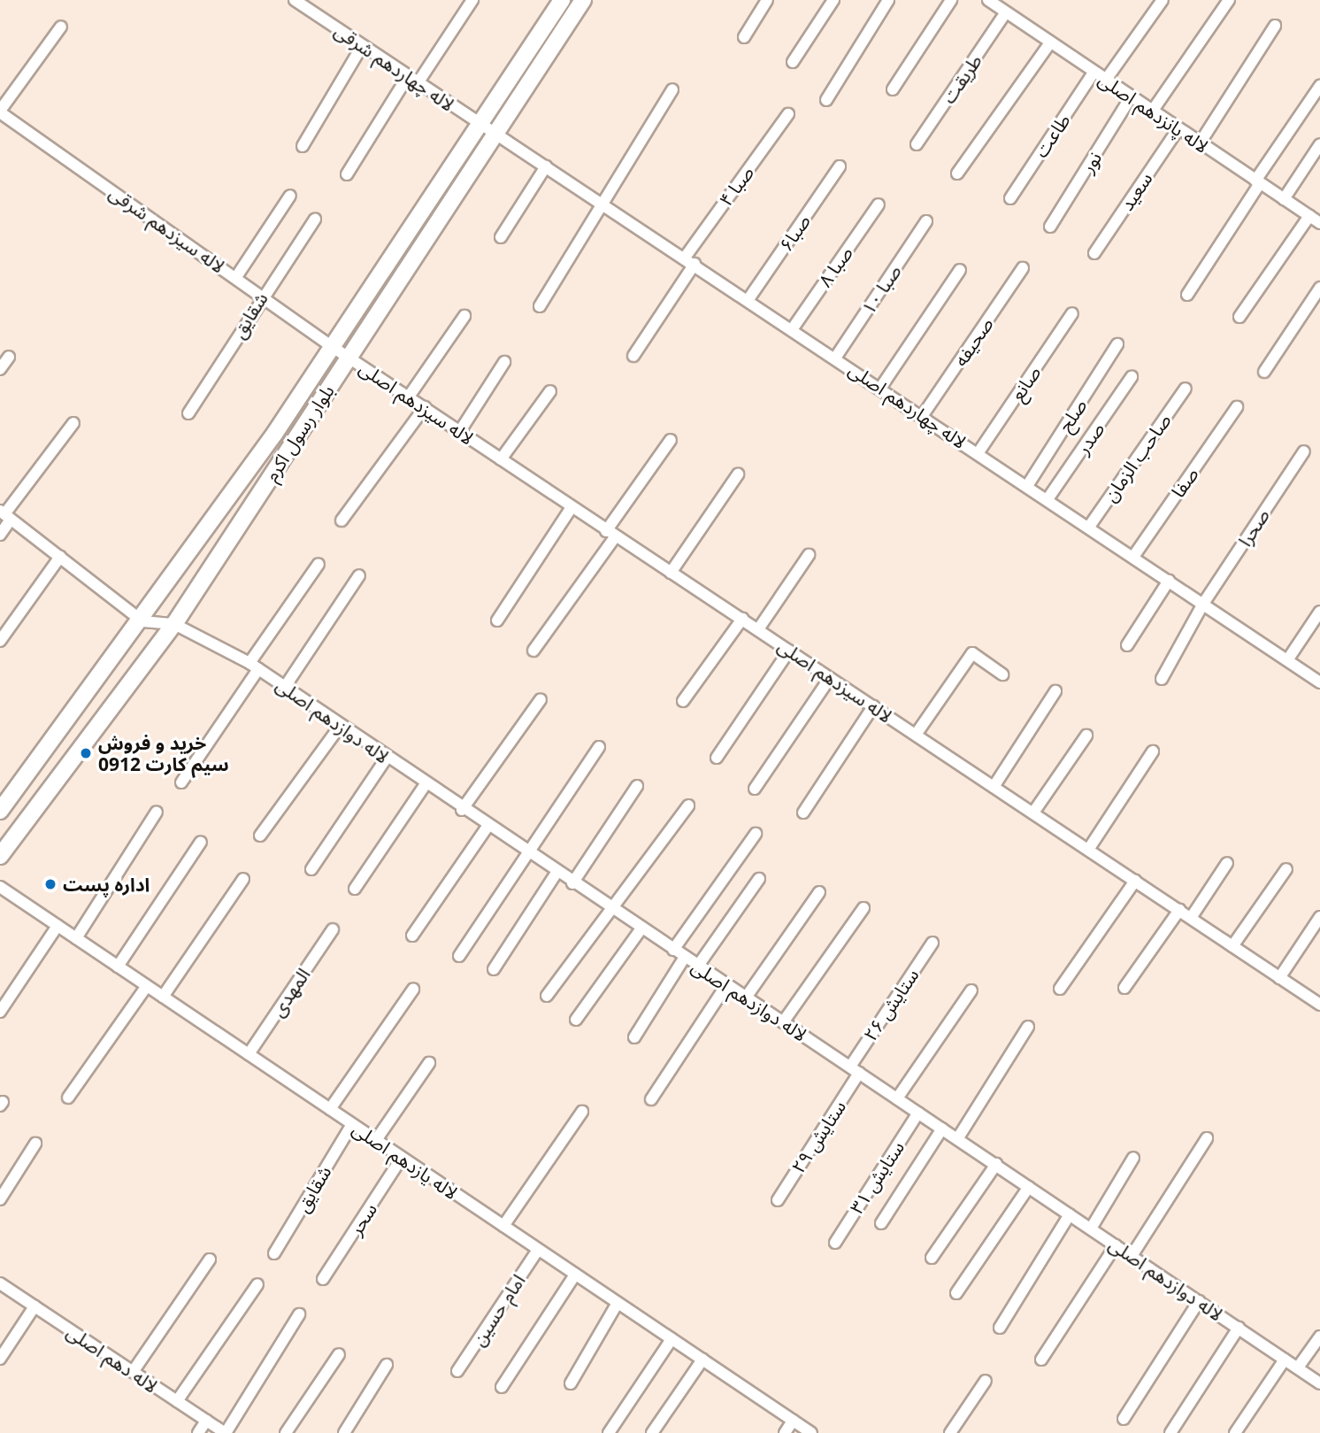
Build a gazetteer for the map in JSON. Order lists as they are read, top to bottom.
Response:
{
  "streets": {
    "main road": ["بلوار رسول اکرم"],
    "street": [
      "لاله چهاردهم شرقی",
      "طریقت",
      "لاله پانزدهم اصلی",
      "طاعت",
      "نور",
      "صبا ۴",
      "سعید",
      "لاله سیزدهم شرقی",
      "صبا۶",
      "صبا ۸",
      "صبا ۱۰",
      "شقایق",
      "صحیفه",
      "صانع",
      "لاله سیزدهم اصلی",
      "لاله چهاردهم اصلی",
      "صلح",
      "صدر",
      "صاحب الزمان",
      "صفا",
      "صحرا",
      "لاله دوازدهم اصلی",
      "المهدی",
      "ستایش ۲۶",
      "ستایش ۲۹",
      "لاله یازدهم اصلی",
      "ستایش ۳۱",
      "سحر",
      "امام حسین",
      "لاله دهم اصلی"
    ]
  },
  "crossings": [
    ["لاله چهاردهم شرقی", "لاله چهاردهم اصلی"],
    ["لاله چهاردهم شرقی", "بلوار رسول اکرم"],
    ["طریقت", "لاله پانزدهم اصلی"],
    ["لاله پانزدهم اصلی", "طاعت"],
    ["لاله پانزدهم اصلی", "نور"],
    ["لاله پانزدهم اصلی", "سعید"],
    ["صبا ۴", "لاله چهاردهم اصلی"],
    ["لاله سیزدهم شرقی", "شقایق"],
    ["لاله سیزدهم شرقی", "لاله سیزدهم اصلی"],
    ["لاله سیزدهم شرقی", "بلوار رسول اکرم"],
    ["صبا۶", "لاله چهاردهم اصلی"],
    ["صبا ۸", "لاله چهاردهم اصلی"],
    ["صبا ۱۰", "لاله چهاردهم اصلی"],
    ["شقایق", "لاله یازدهم اصلی"],
    ["صحیفه", "لاله چهاردهم اصلی"],
    ["صانع", "لاله چهاردهم اصلی"],
    ["لاله سیزدهم اصلی", "بلوار رسول اکرم"],
    ["لاله چهاردهم اصلی", "صلح"],
    ["لاله چهاردهم اصلی", "بلوار رسول اکرم"],
    ["لاله چهاردهم اصلی", "صدر"],
    ["لاله چهاردهم اصلی", "صاحب الزمان"],
    ["لاله چهاردهم اصلی", "صفا"],
    ["لاله چهاردهم اصلی", "صحرا"],
    ["بلوار رسول اکرم", "لاله دوازدهم اصلی"],
    ["لاله دوازدهم اصلی", "ستایش ۲۶"],
    ["لاله دوازدهم اصلی", "ستایش ۲۹"],
    ["لاله دوازدهم اصلی", "ستایش ۳۱"],
    ["المهدی", "لاله یازدهم اصلی"],
    ["ستایش ۲۶", "ستایش ۲۹"],
    ["لاله یازدهم اصلی", "سحر"],
    ["لاله یازدهم اصلی", "امام حسین"]
  ],
  "places": ["خرید و فروش سیم کارت 0912", "اداره پست"]
}
